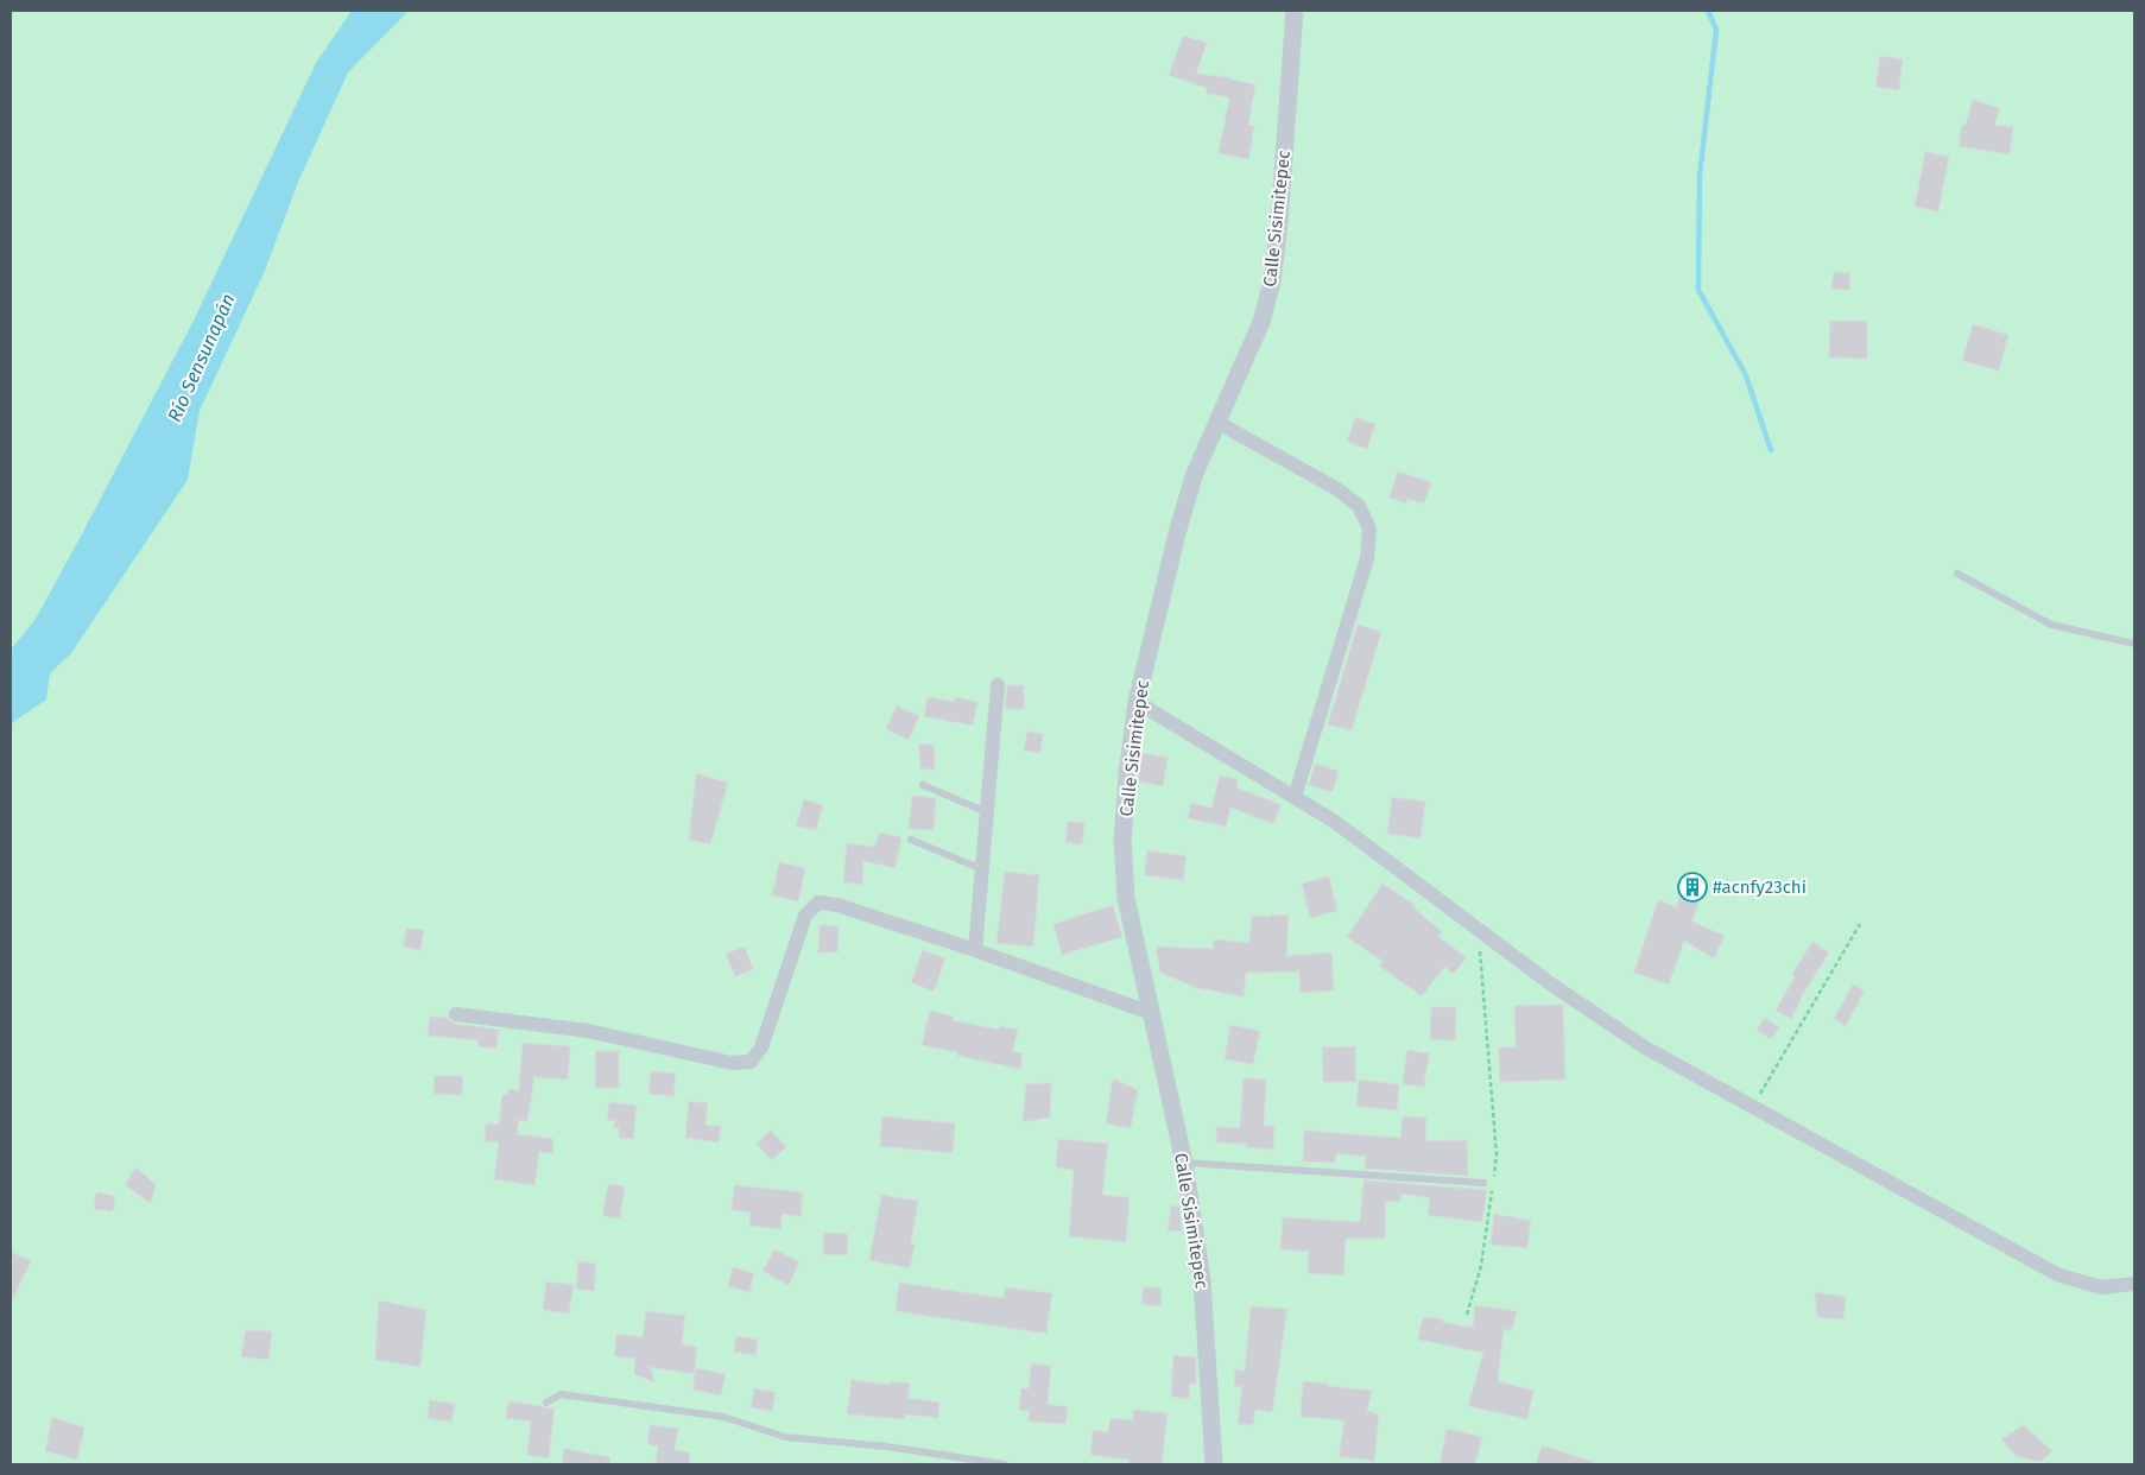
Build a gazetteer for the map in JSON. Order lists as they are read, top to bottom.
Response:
{
  "streets": {
    "street": ["Calle Sisimitepec"]
  },
  "water": ["Río Sensunapán"],
  "places": {
    "building": ["#acnfy23chi"]
  }
}
